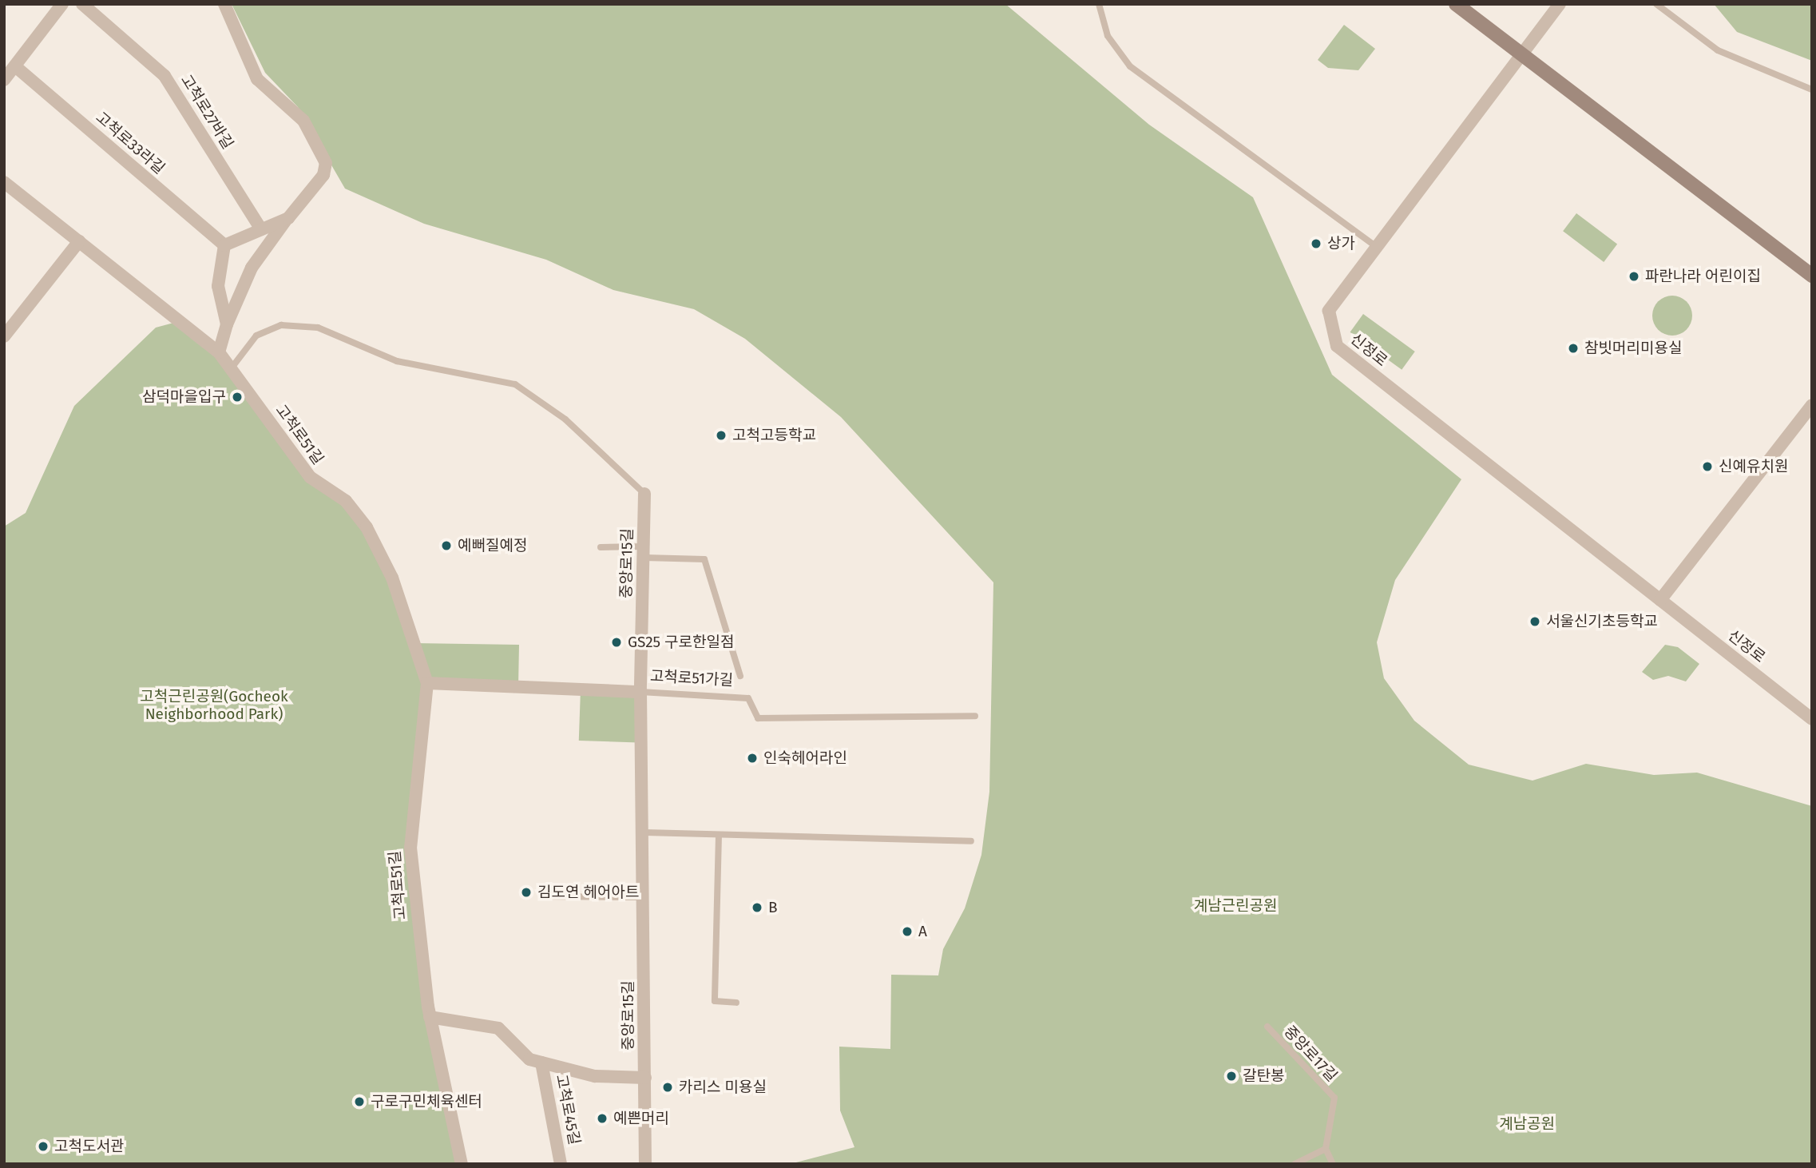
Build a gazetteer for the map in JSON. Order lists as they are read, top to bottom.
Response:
{
  "streets": {
    "street": [
      "고척로27바길",
      "고척로33라길",
      "신정로",
      "고척로51길",
      "중앙로15길",
      "고척로51가길",
      "고척로45길"
    ],
    "lane": ["중앙로17길"]
  },
  "crossings": [
    ["고척로51길", "중앙로15길"],
    ["고척로51길", "고척로51가길"],
    ["중앙로15길", "고척로51가길"]
  ],
  "parks": ["고척근린공원(Gocheok Neighborhood Park)", "계남근린공원", "계남공원"],
  "places": [
    "상가",
    "파란나라 어린이집",
    "참빗머리미용실",
    "삼덕마을입구",
    "고척고등학교",
    "신예유치원",
    "예뻐질예정",
    "서울신기초등학교",
    "GS25 구로한일점",
    "인숙헤어라인",
    "김도연 헤어아트",
    "B",
    "A",
    "갈탄봉",
    "카리스 미용실",
    "구로구민체육센터",
    "예쁜머리",
    "고척도서관"
  ]
}
